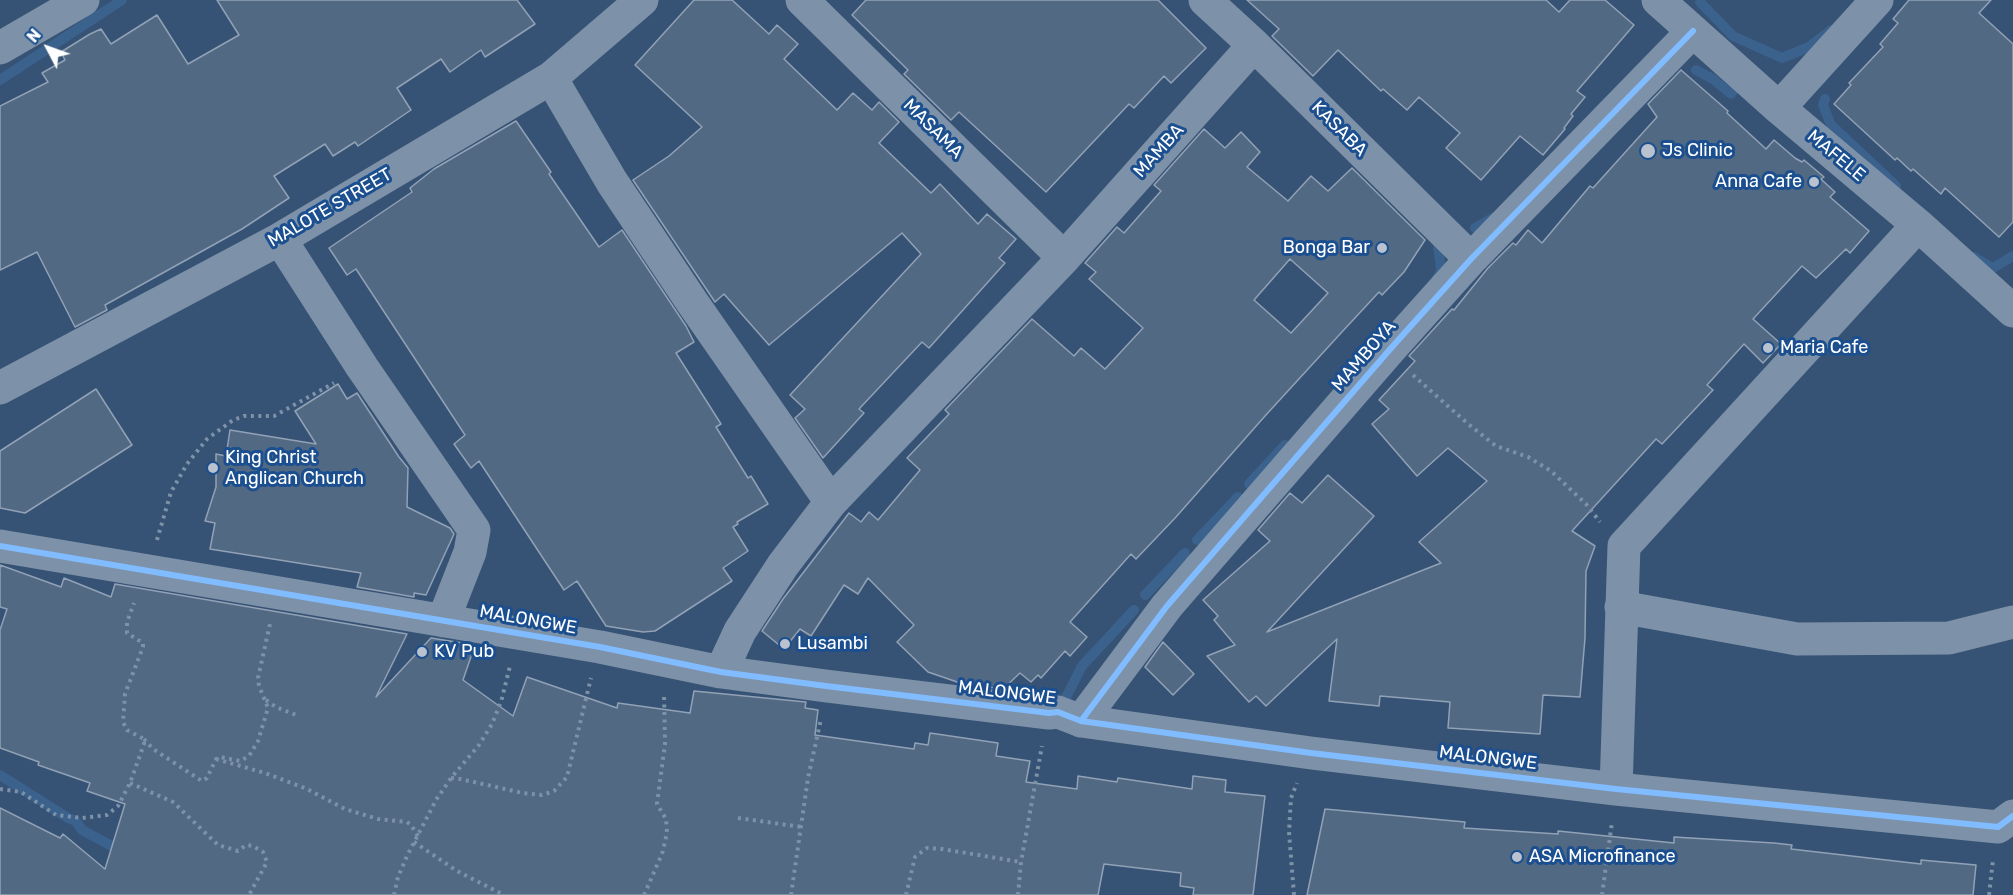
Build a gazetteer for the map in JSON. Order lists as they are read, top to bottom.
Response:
{
  "streets": {
    "street": [
      "MASAMA",
      "KASABA",
      "MAMBA",
      "MAFELE",
      "MALOTE STREET",
      "MAMBOYA",
      "MALONGWE"
    ]
  },
  "crossings": [
    ["MASAMA", "MAMBA"],
    ["KASABA", "MAMBA"],
    ["KASABA", "MAMBOYA"],
    ["MAFELE", "MAMBOYA"],
    ["MAMBOYA", "MALONGWE"]
  ],
  "places": [
    "Js Clinic",
    "Anna Cafe",
    "Bonga Bar",
    "Maria Cafe",
    "King Christ Anglican Church",
    "Lusambi",
    "KV Pub",
    "ASA Microfinance"
  ],
  "north": "top left"
}
